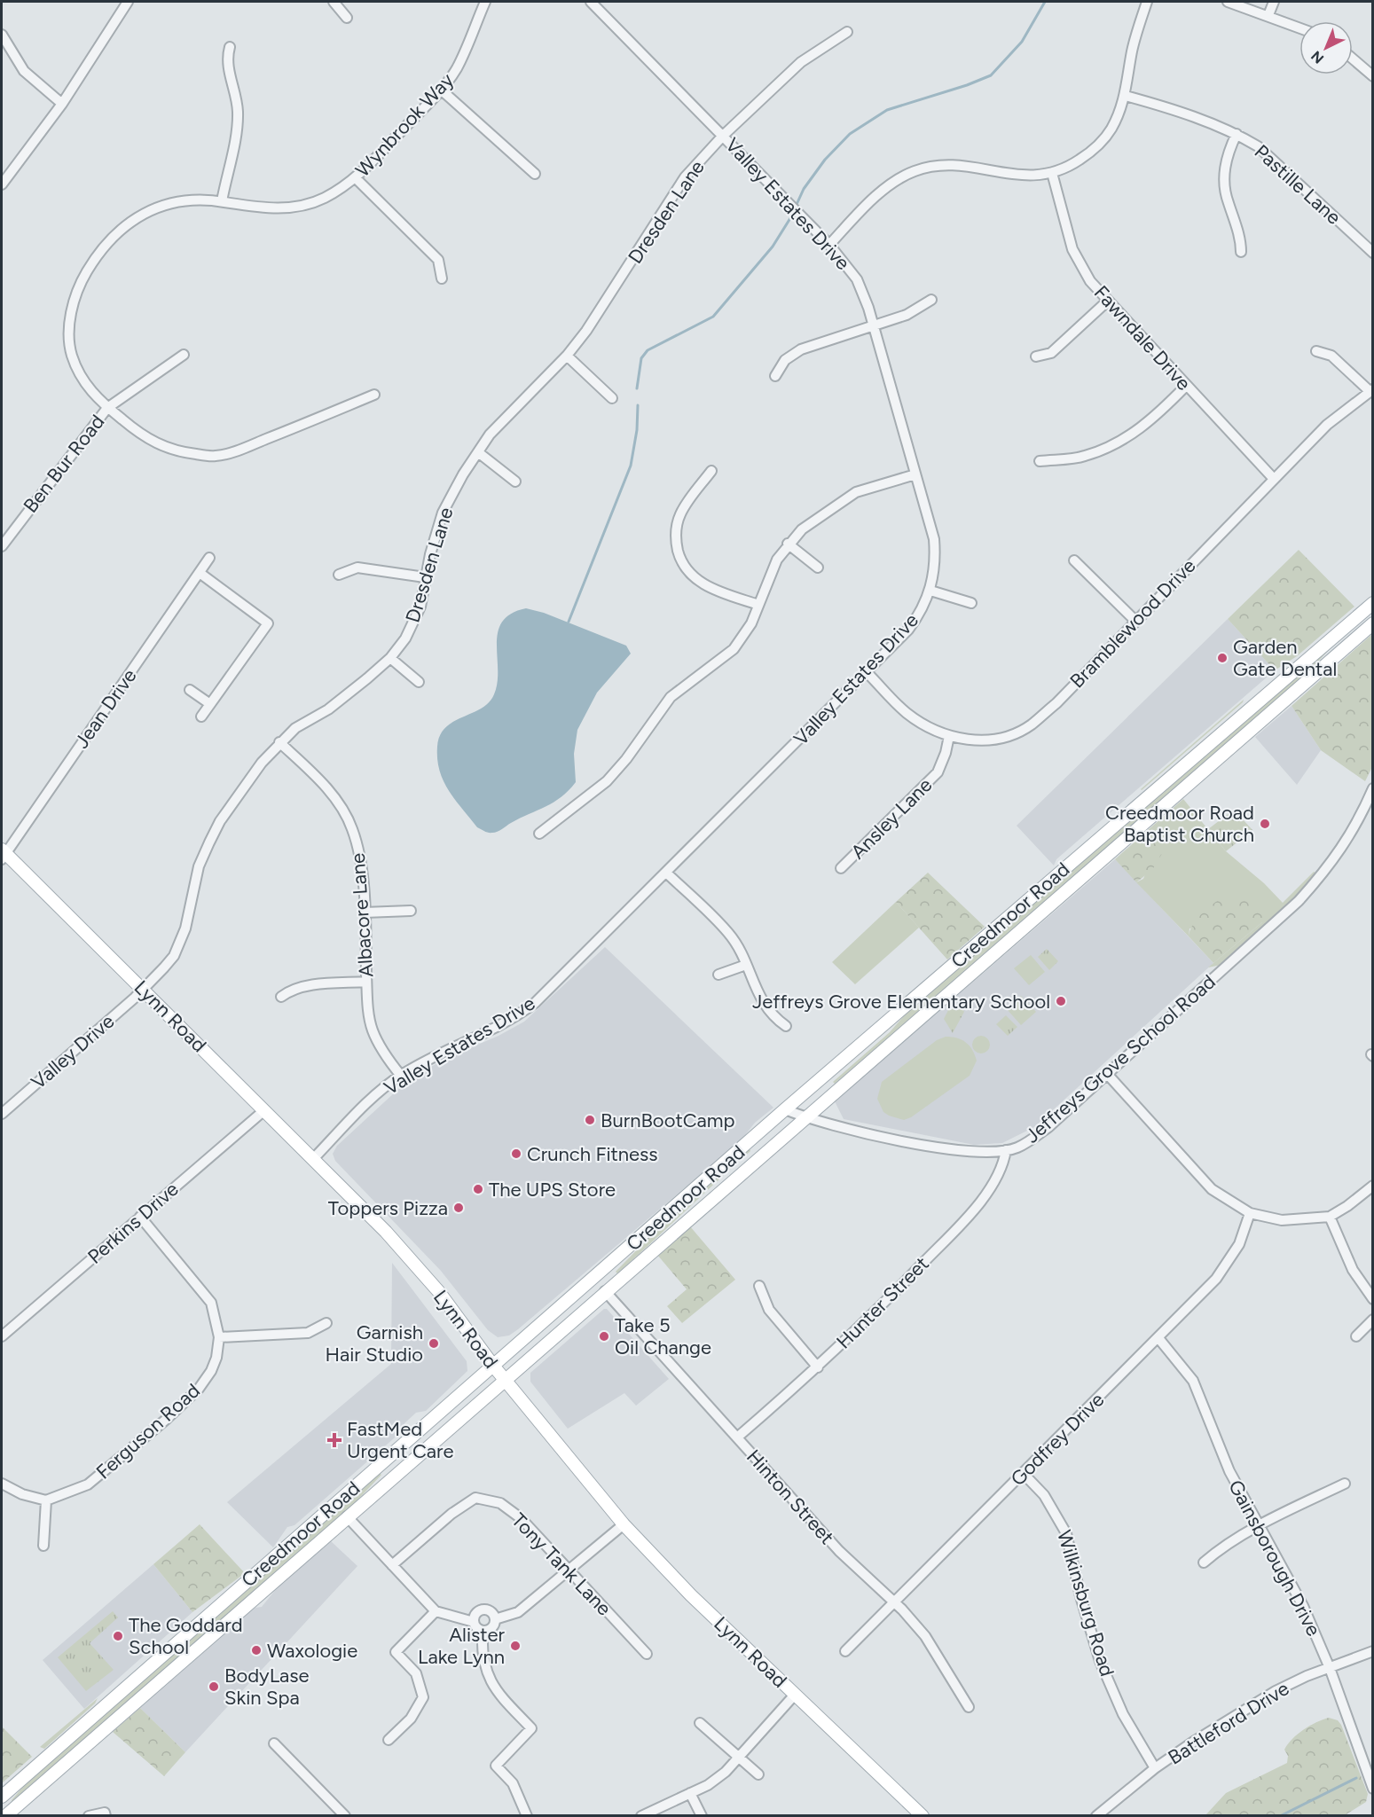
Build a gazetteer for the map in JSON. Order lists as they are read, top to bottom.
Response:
{
  "streets": {
    "main road": ["Creedmoor Road", "Lynn Road"],
    "street": [
      "Wynbrook Way",
      "Pastille Lane",
      "Valley Estates Drive",
      "Dresden Lane",
      "Fawndale Drive",
      "Ben Bur Road",
      "Bramblewood Drive",
      "Jean Drive",
      "Ansley Lane",
      "Albacore Lane",
      "Valley Drive",
      "Jeffreys Grove School Road",
      "Perkins Drive",
      "Hunter Street",
      "Ferguson Road",
      "Godfrey Drive",
      "Hinton Street",
      "Gainsborough Drive",
      "Tony Tank Lane",
      "Wilkinsburg Road",
      "Battleford Drive"
    ]
  },
  "crossings": [
    ["Wynbrook Way", "Ben Bur Road"],
    ["Valley Estates Drive", "Dresden Lane"],
    ["Valley Estates Drive", "Bramblewood Drive"],
    ["Valley Estates Drive", "Albacore Lane"],
    ["Valley Estates Drive", "Lynn Road"],
    ["Dresden Lane", "Albacore Lane"],
    ["Dresden Lane", "Lynn Road"],
    ["Dresden Lane", "Valley Drive"],
    ["Fawndale Drive", "Bramblewood Drive"],
    ["Bramblewood Drive", "Ansley Lane"],
    ["Jean Drive", "Lynn Road"],
    ["Creedmoor Road", "Lynn Road"],
    ["Creedmoor Road", "Jeffreys Grove School Road"],
    ["Creedmoor Road", "Hinton Street"],
    ["Lynn Road", "Valley Drive"],
    ["Lynn Road", "Perkins Drive"],
    ["Jeffreys Grove School Road", "Hunter Street"],
    ["Perkins Drive", "Ferguson Road"],
    ["Hunter Street", "Hinton Street"],
    ["Godfrey Drive", "Hinton Street"],
    ["Godfrey Drive", "Gainsborough Drive"],
    ["Godfrey Drive", "Wilkinsburg Road"],
    ["Gainsborough Drive", "Battleford Drive"],
    ["Wilkinsburg Road", "Battleford Drive"]
  ],
  "places": {
    "other": [
      "Garden Gate Dental",
      "Creedmoor Road Baptist Church",
      "Jeffreys Grove Elementary School",
      "BurnBootCamp",
      "Crunch Fitness",
      "The UPS Store",
      "Toppers Pizza",
      "Take 5 Oil Change",
      "Garnish Hair Studio",
      "The Goddard School",
      "Alister Lake Lynn",
      "Waxologie",
      "BodyLase Skin Spa"
    ],
    "health": ["FastMed Urgent Care"]
  },
  "north": "bottom left"
}
